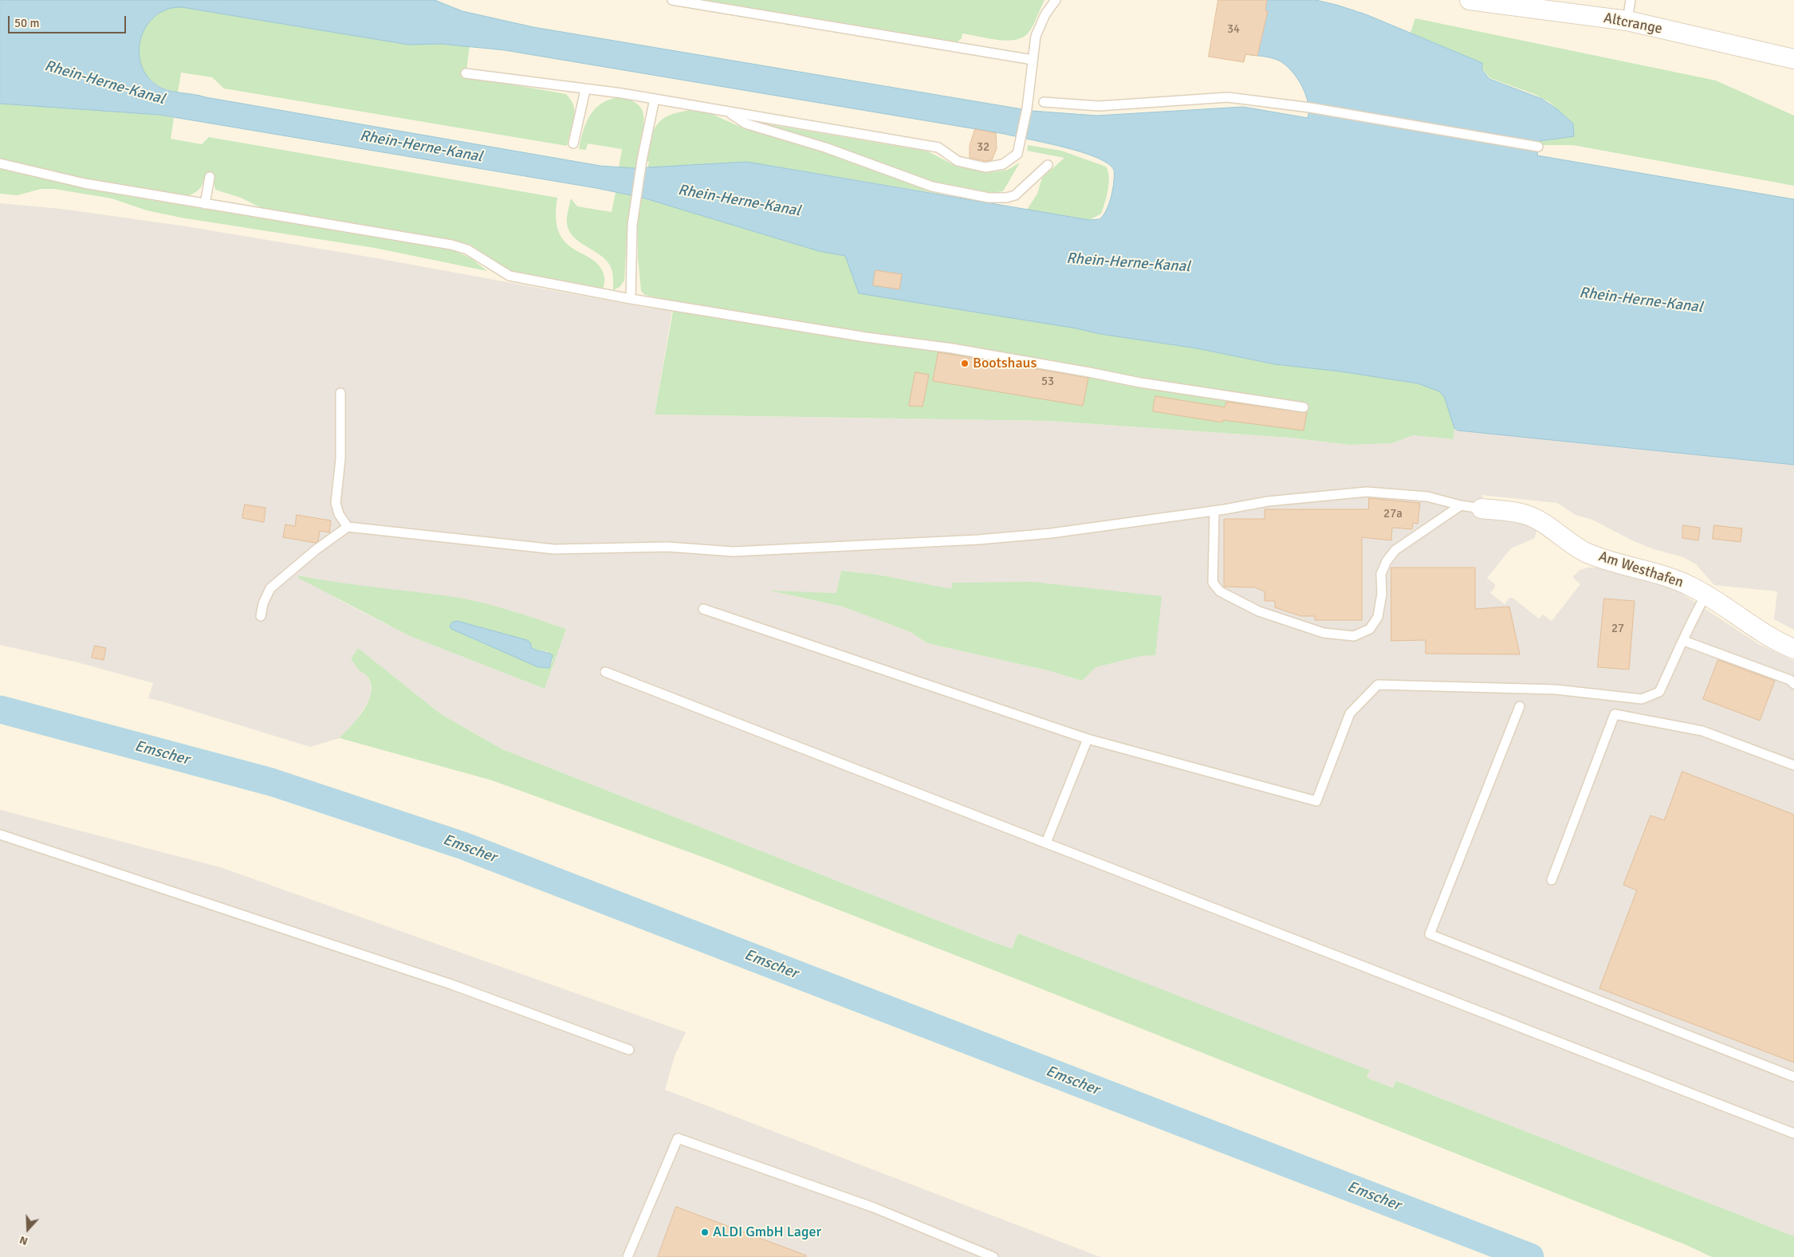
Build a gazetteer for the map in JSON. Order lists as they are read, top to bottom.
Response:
{
  "streets": {
    "street": ["Altcrange", "Am Westhafen"]
  },
  "water": ["Rhein-Herne-Kanal", "Emscher"],
  "places": ["Bootshaus", "ALDI GmbH Lager"],
  "house_numbers": [
    "34",
    "32",
    "53",
    "27a",
    "27"
  ],
  "scale_bar": "50 m",
  "north": "bottom"
}
